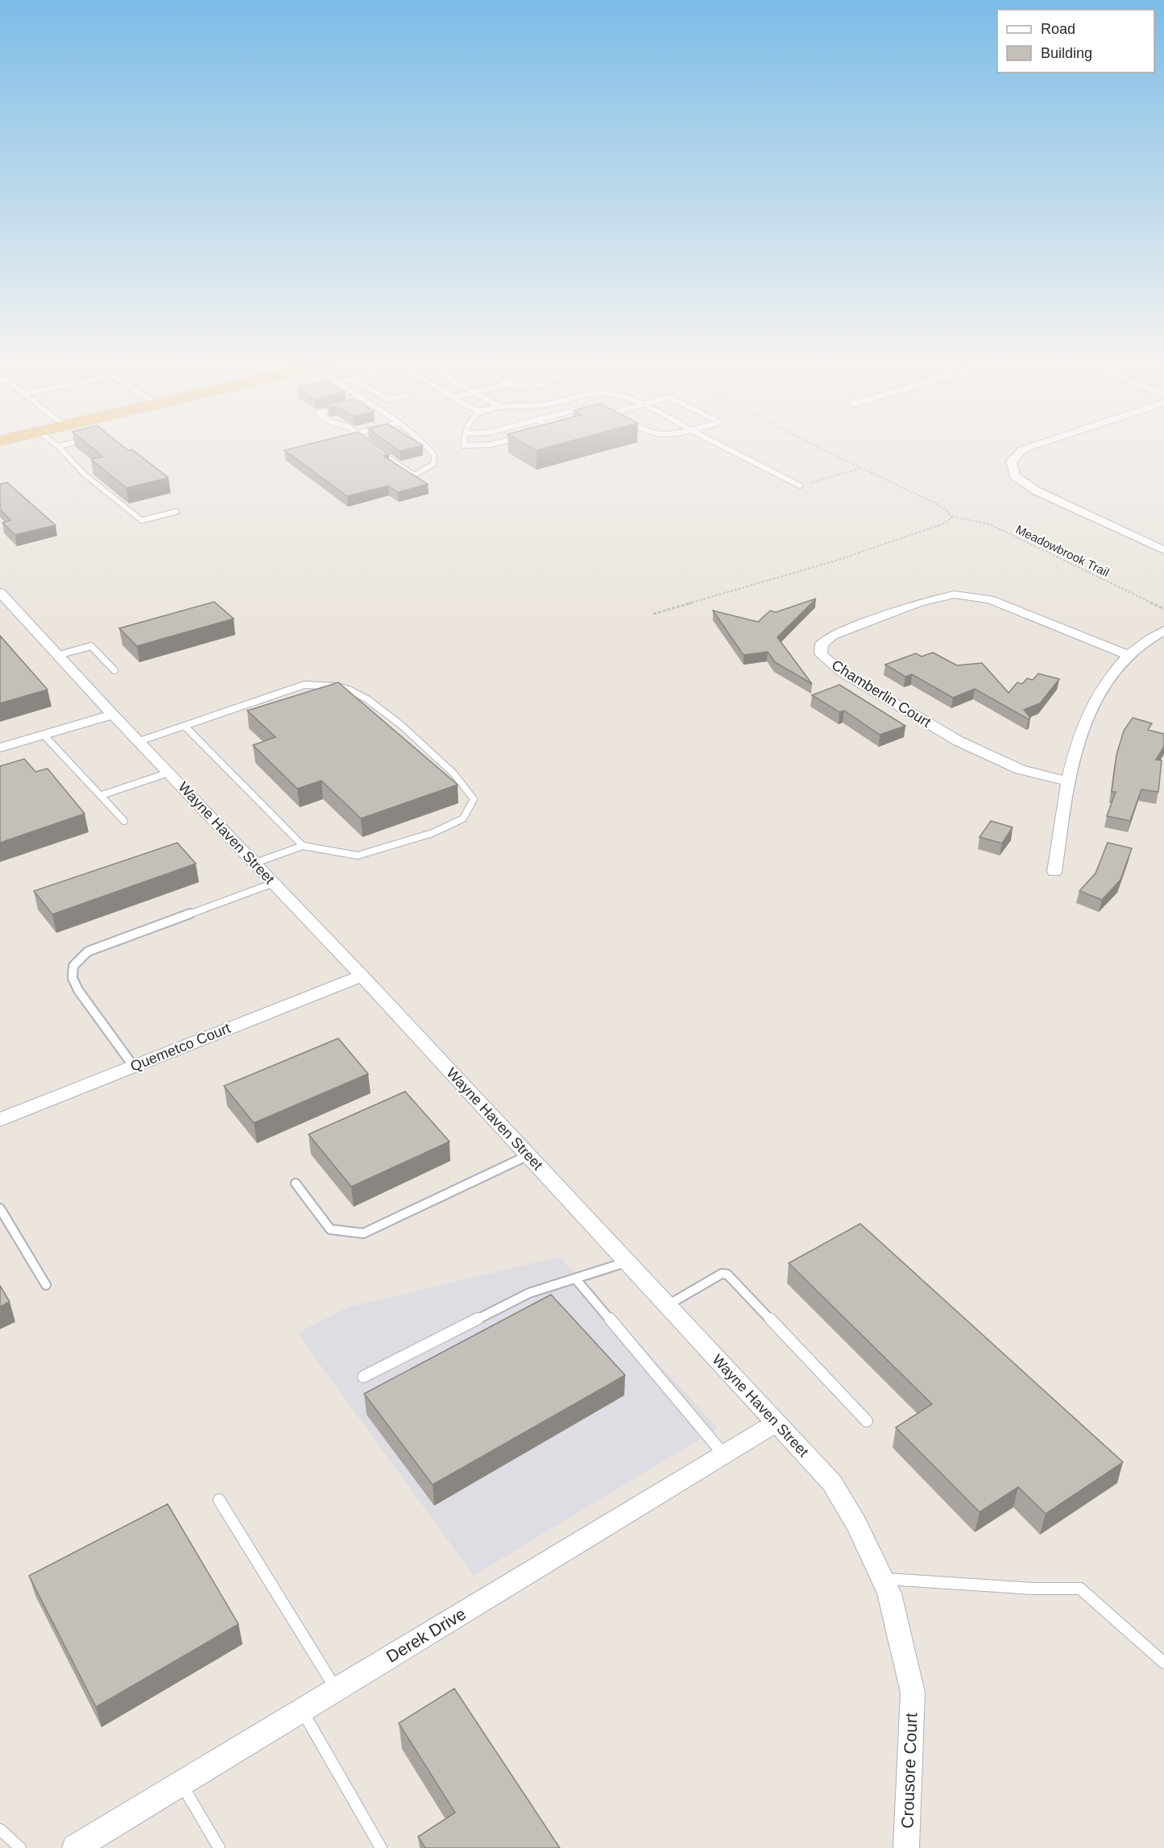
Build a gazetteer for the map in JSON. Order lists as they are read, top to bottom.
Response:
{
  "streets": {
    "street": [
      "Chamberlin Court",
      "Wayne Haven Street",
      "Quemetco Court",
      "Derek Drive",
      "Crousore Court"
    ],
    "path": ["Meadowbrook Trail"]
  },
  "crossings": [
    ["Wayne Haven Street", "Quemetco Court"],
    ["Wayne Haven Street", "Derek Drive"],
    ["Wayne Haven Street", "Crousore Court"]
  ],
  "legend": ["Road", "Building"]
}
